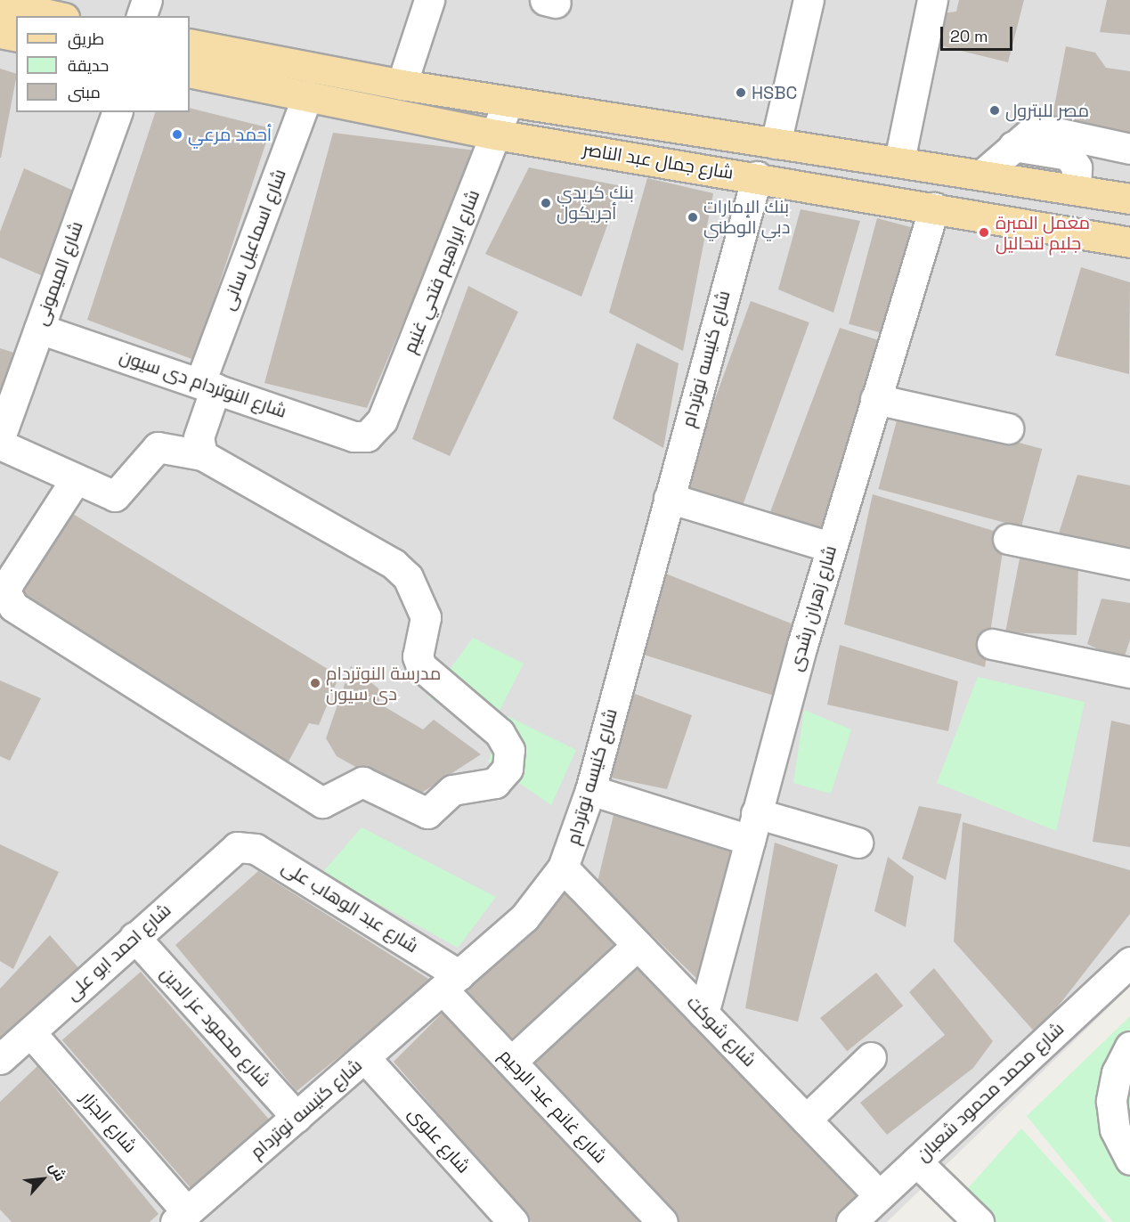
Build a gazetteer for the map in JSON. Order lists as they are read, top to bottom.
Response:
{
  "streets": {
    "main road": ["شارع جمال عبد الناصر"],
    "street": [
      "شارع اسماعيل سانى",
      "شارع ابراهيم فتحي غنيم",
      "شارع الميمونى",
      "شارع كنيسه نوتردام",
      "شارع النوتردام دى سيون",
      "شارع زهران رشدى",
      "شارع عبد الوهاب على",
      "شارع احمد ابو على",
      "شارع محمود عز الدين",
      "شارع شوكت",
      "شارع محمد محمود شعبان",
      "شارع غانم عبد الرحيم",
      "شارع الجزار",
      "شارع علوى"
    ]
  },
  "crossings": [
    ["شارع جمال عبد الناصر", "شارع اسماعيل سانى"],
    ["شارع جمال عبد الناصر", "شارع ابراهيم فتحي غنيم"],
    ["شارع جمال عبد الناصر", "شارع كنيسه نوتردام"],
    ["شارع جمال عبد الناصر", "شارع زهران رشدى"],
    ["شارع اسماعيل سانى", "شارع النوتردام دى سيون"],
    ["شارع ابراهيم فتحي غنيم", "شارع النوتردام دى سيون"],
    ["شارع الميمونى", "شارع النوتردام دى سيون"],
    ["شارع كنيسه نوتردام", "شارع عبد الوهاب على"],
    ["شارع كنيسه نوتردام", "شارع محمود عز الدين"],
    ["شارع كنيسه نوتردام", "شارع شوكت"],
    ["شارع كنيسه نوتردام", "شارع غانم عبد الرحيم"],
    ["شارع كنيسه نوتردام", "شارع الجزار"],
    ["شارع كنيسه نوتردام", "شارع علوى"],
    ["شارع زهران رشدى", "شارع شوكت"],
    ["شارع عبد الوهاب على", "شارع احمد ابو على"],
    ["شارع عبد الوهاب على", "شارع غانم عبد الرحيم"],
    ["شارع احمد ابو على", "شارع محمود عز الدين"],
    ["شارع احمد ابو على", "شارع الجزار"],
    ["شارع شوكت", "شارع محمد محمود شعبان"]
  ],
  "places": [
    "HSBC",
    "مصر للبترول",
    "أحمد مرعي",
    "بنك كريدي أجريكول",
    "بنك الإمارات دبي الوطني",
    "معمل المبرة جليم لتحاليل",
    "مدرسة النوتردام دى سيون"
  ],
  "legend": ["طريق", "حديقة", "مبنى"],
  "scale_bar": "20 m",
  "north": "top right"
}
